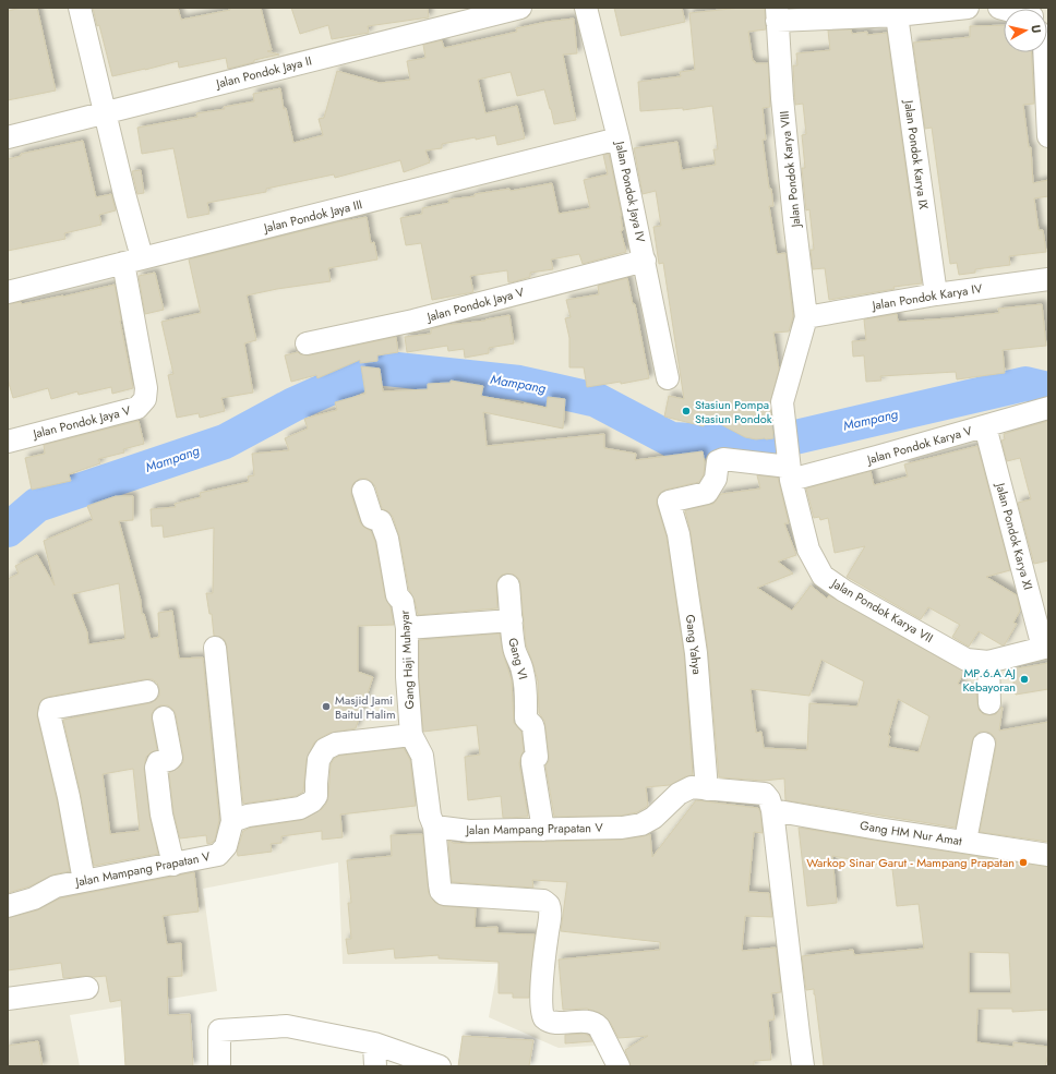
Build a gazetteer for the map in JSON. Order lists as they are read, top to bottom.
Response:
{
  "streets": {
    "street": [
      "Jalan Pondok Jaya II",
      "Jalan Pondok Karya IX",
      "Jalan Pondok Karya VIII",
      "Jalan Pondok Jaya IV",
      "Jalan Pondok Jaya III",
      "Jalan Pondok Karya IV",
      "Jalan Pondok Jaya V",
      "Jalan Pondok Karya V",
      "Jalan Pondok Karya XI",
      "Jalan Pondok Karya VII",
      "Gang Yahya",
      "Gang VI",
      "Gang Haji Muhayar",
      "Jalan Mampang Prapatan V",
      "Gang HM Nur Amat"
    ]
  },
  "crossings": [
    ["Jalan Pondok Karya IX", "Jalan Pondok Karya IV"],
    ["Jalan Pondok Karya VIII", "Jalan Pondok Karya IV"],
    ["Jalan Pondok Karya VIII", "Jalan Pondok Karya VII"],
    ["Jalan Pondok Jaya IV", "Jalan Pondok Jaya III"],
    ["Jalan Pondok Jaya IV", "Jalan Pondok Jaya V"],
    ["Jalan Pondok Jaya III", "Jalan Pondok Jaya V"],
    ["Jalan Pondok Karya IV", "Jalan Pondok Karya VII"],
    ["Jalan Pondok Karya V", "Jalan Pondok Karya XI"],
    ["Jalan Pondok Karya V", "Jalan Pondok Karya VII"],
    ["Jalan Pondok Karya V", "Gang Yahya"],
    ["Jalan Pondok Karya XI", "Jalan Pondok Karya VII"],
    ["Jalan Pondok Karya VII", "Gang Yahya"],
    ["Gang Yahya", "Jalan Mampang Prapatan V"],
    ["Gang VI", "Jalan Mampang Prapatan V"],
    ["Jalan Mampang Prapatan V", "Gang HM Nur Amat"]
  ],
  "water": ["Mampang"],
  "places": [
    "Stasiun Pompa Stasiun Pondok",
    "MP.6.A AJ Kebayoran",
    "Masjid Jami Baitul Halim",
    "Warkop Sinar Garut - Mampang Prapatan"
  ],
  "north": "right"
}
